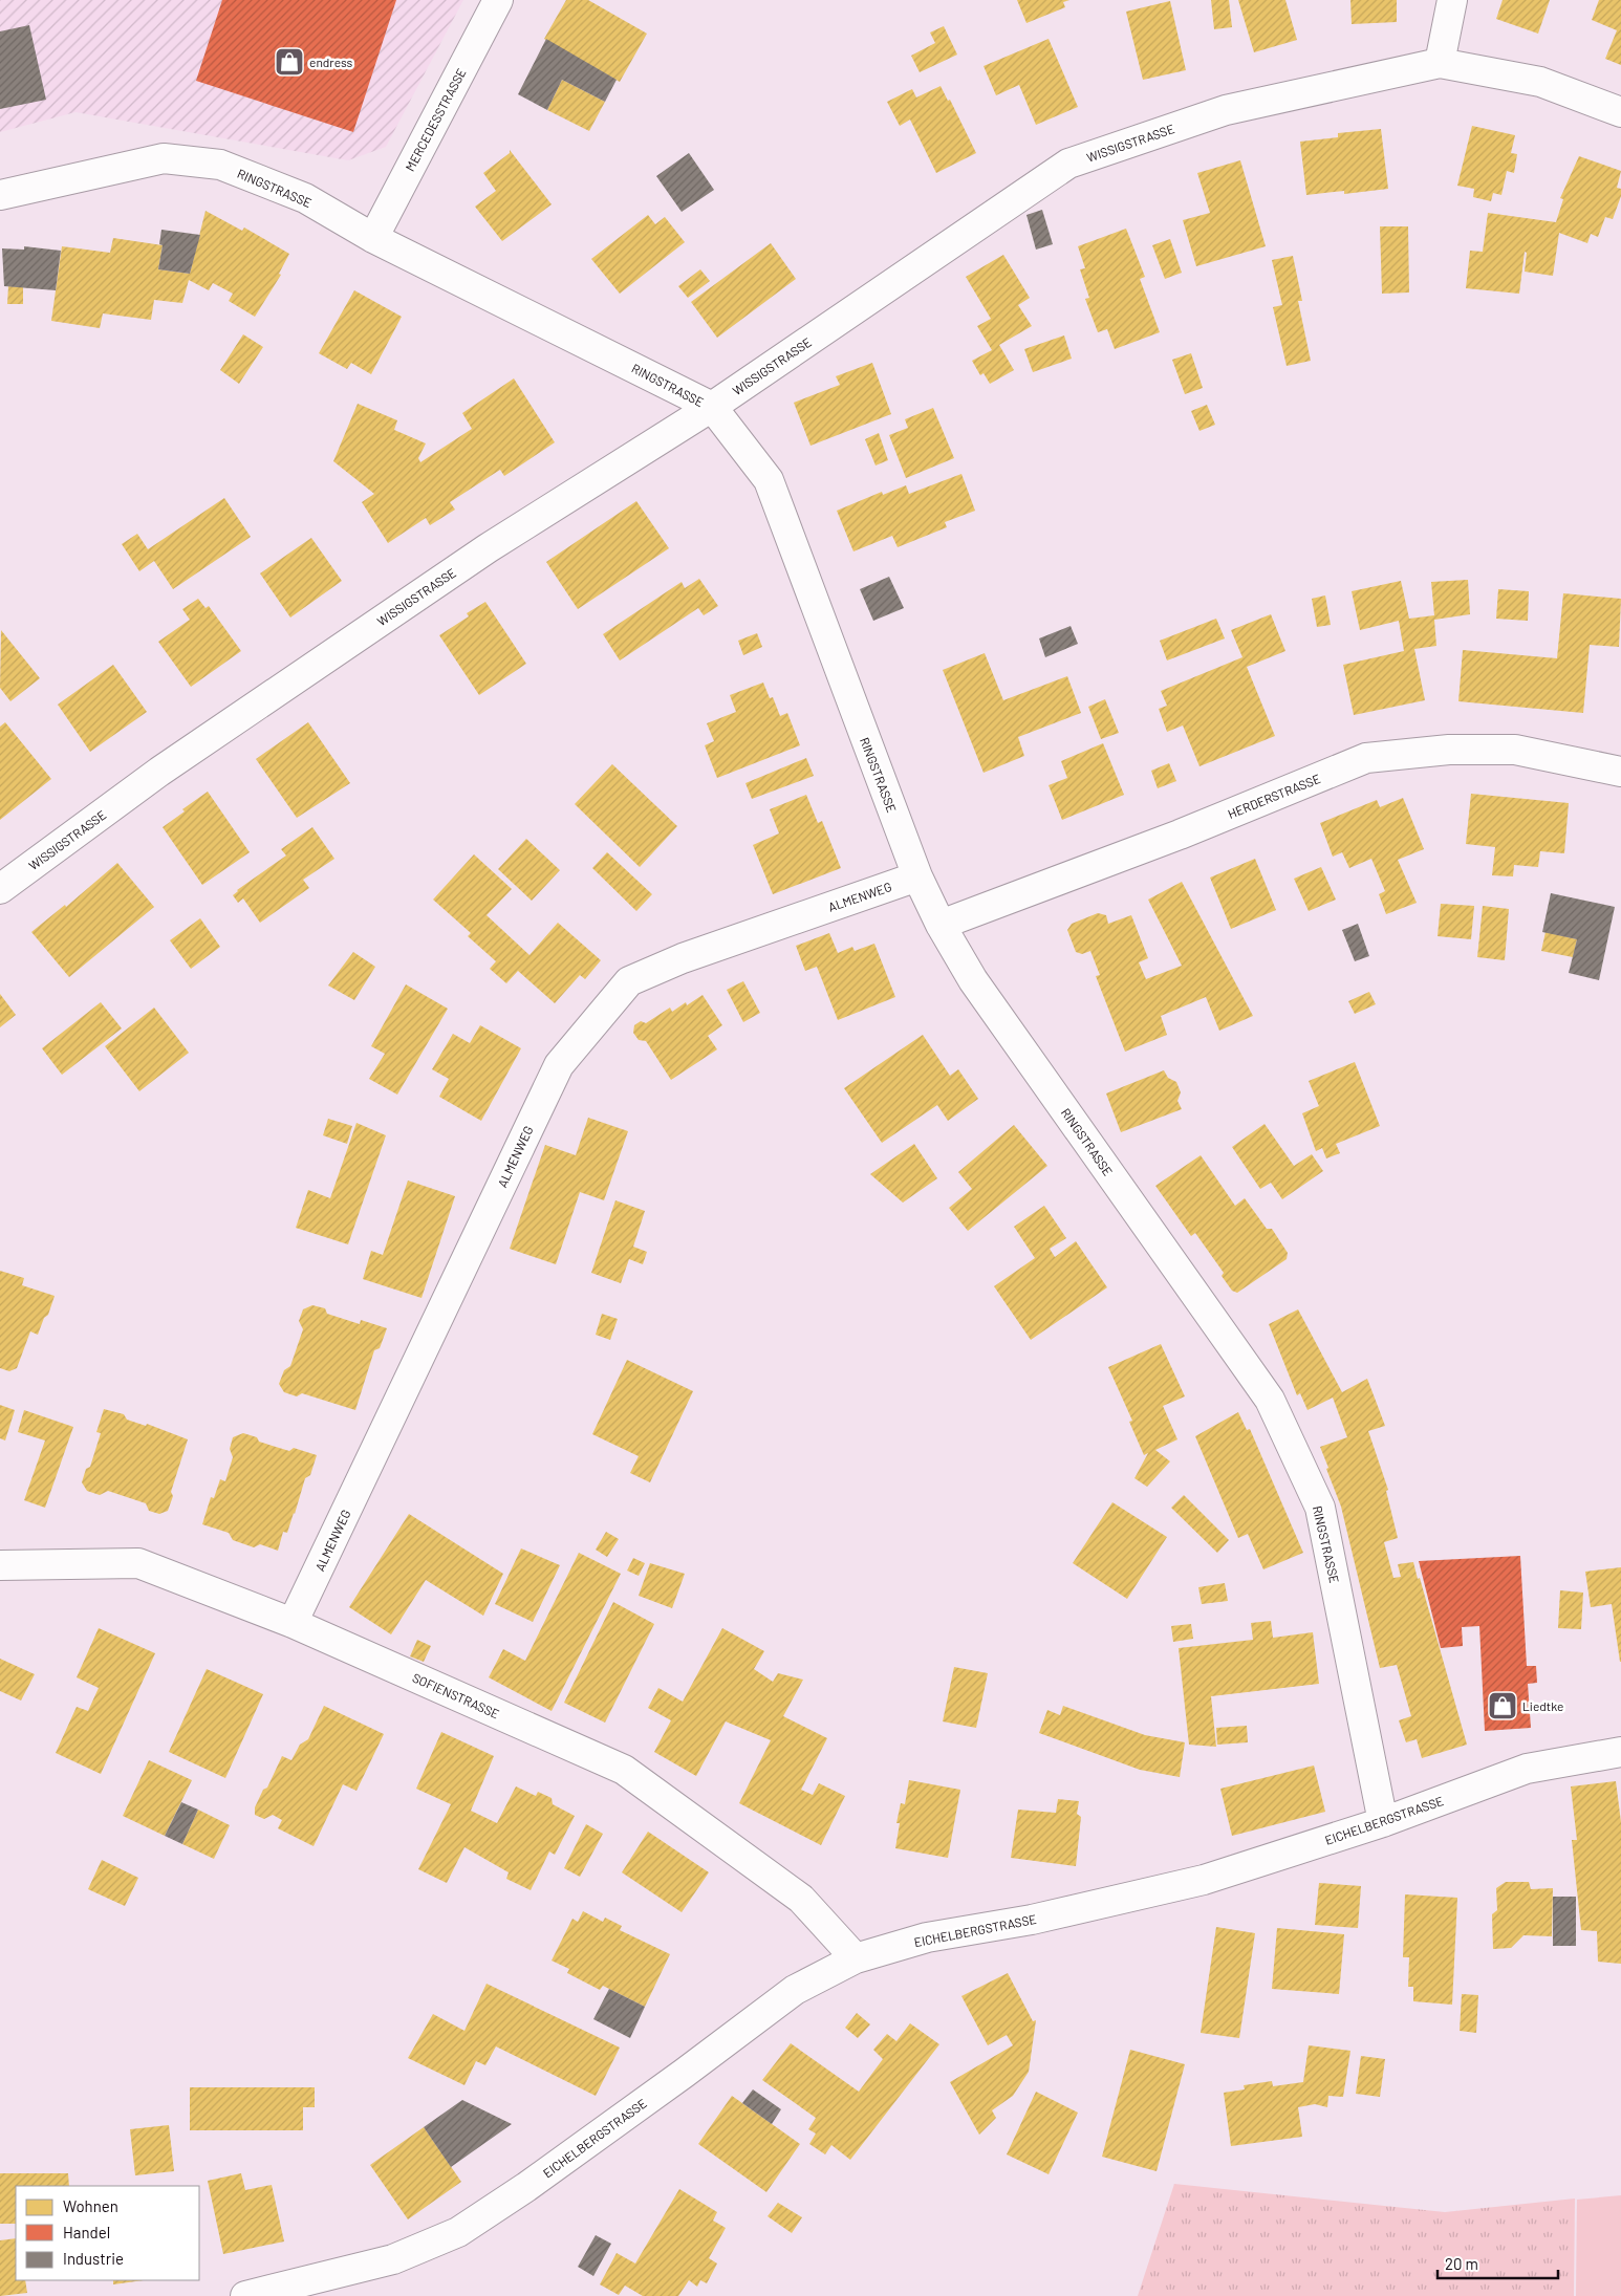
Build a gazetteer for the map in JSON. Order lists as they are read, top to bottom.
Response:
{
  "streets": {
    "street": [
      "MERCEDESSTRASSE",
      "WISSIGSTRASSE",
      "RINGSTRASSE",
      "HERDERSTRASSE",
      "ALMENWEG",
      "SOFIENSTRASSE",
      "EICHELBERGSTRASSE"
    ]
  },
  "crossings": [
    ["MERCEDESSTRASSE", "RINGSTRASSE"],
    ["WISSIGSTRASSE", "RINGSTRASSE"],
    ["RINGSTRASSE", "HERDERSTRASSE"],
    ["RINGSTRASSE", "ALMENWEG"],
    ["RINGSTRASSE", "EICHELBERGSTRASSE"],
    ["ALMENWEG", "SOFIENSTRASSE"],
    ["SOFIENSTRASSE", "EICHELBERGSTRASSE"]
  ],
  "places": {
    "shop": ["endress", "Liedtke"]
  },
  "legend": ["Wohnen", "Handel", "Industrie"],
  "scale_bar": "20 m"
}
